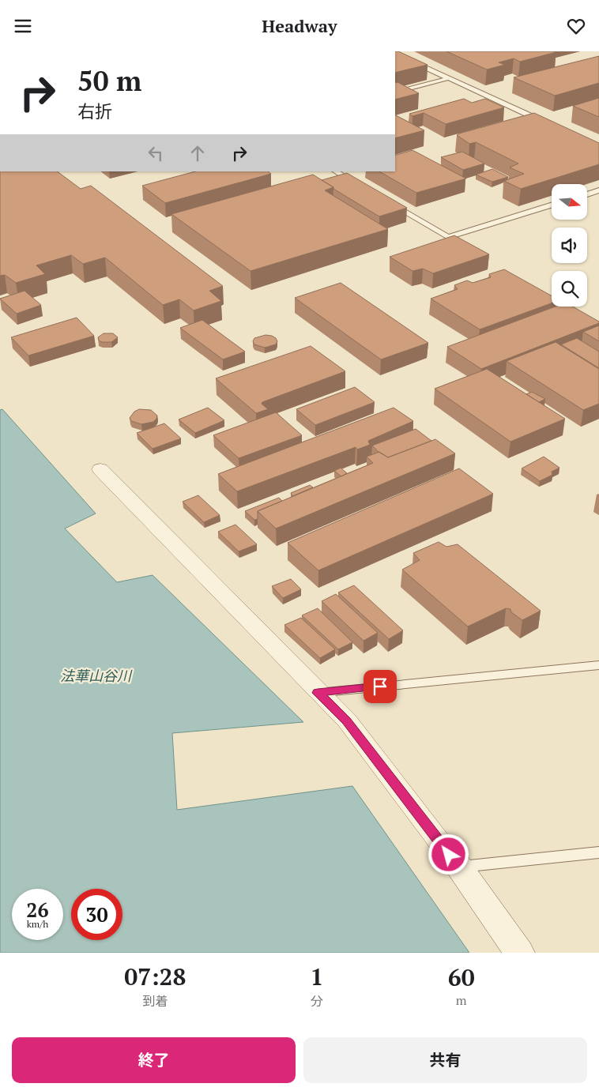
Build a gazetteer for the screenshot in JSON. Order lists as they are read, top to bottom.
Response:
{
  "water": ["法華山谷川"],
  "north": "right",
  "page": {
    "header": "Headway",
    "turn": ["50 m", "右折"],
    "speed": "26 km/h",
    "limit": "30",
    "eta": [
      "07:28",
      "到着",
      "1",
      "分",
      "60",
      "m"
    ],
    "buttons": ["終了", "共有"]
  }
}
